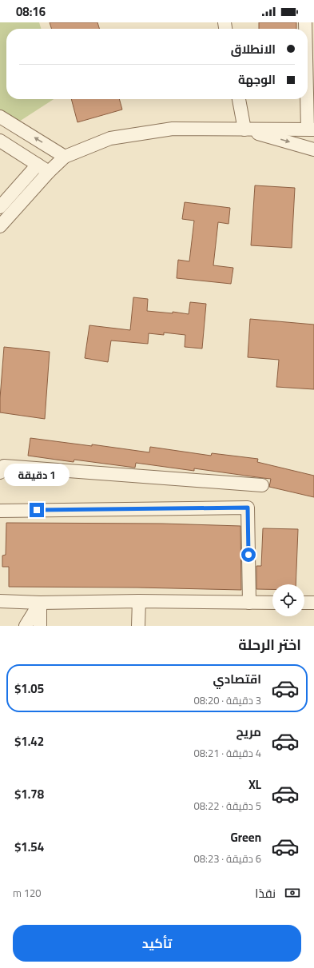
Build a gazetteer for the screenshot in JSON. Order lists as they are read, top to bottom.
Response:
{
  "page": {
    "status": "08:16",
    "banner": ["الانطلاق", "الوجهة"],
    "bubble": "1 دقيقة",
    "heading": "اختر الرحلة",
    "list": [
      {
        "name": "اقتصادي",
        "note": "3 دقيقة · 08:20",
        "value": "$1.05"
      },
      {
        "name": "مريح",
        "note": "4 دقيقة · 08:21",
        "value": "$1.42"
      },
      {
        "name": "XL",
        "note": "5 دقيقة · 08:22",
        "value": "$1.78"
      },
      {
        "name": "Green",
        "note": "6 دقيقة · 08:23",
        "value": "$1.54"
      }
    ],
    "pay": ["نقدًا", "120 m"],
    "buttons": "تأكيد"
  }
}
